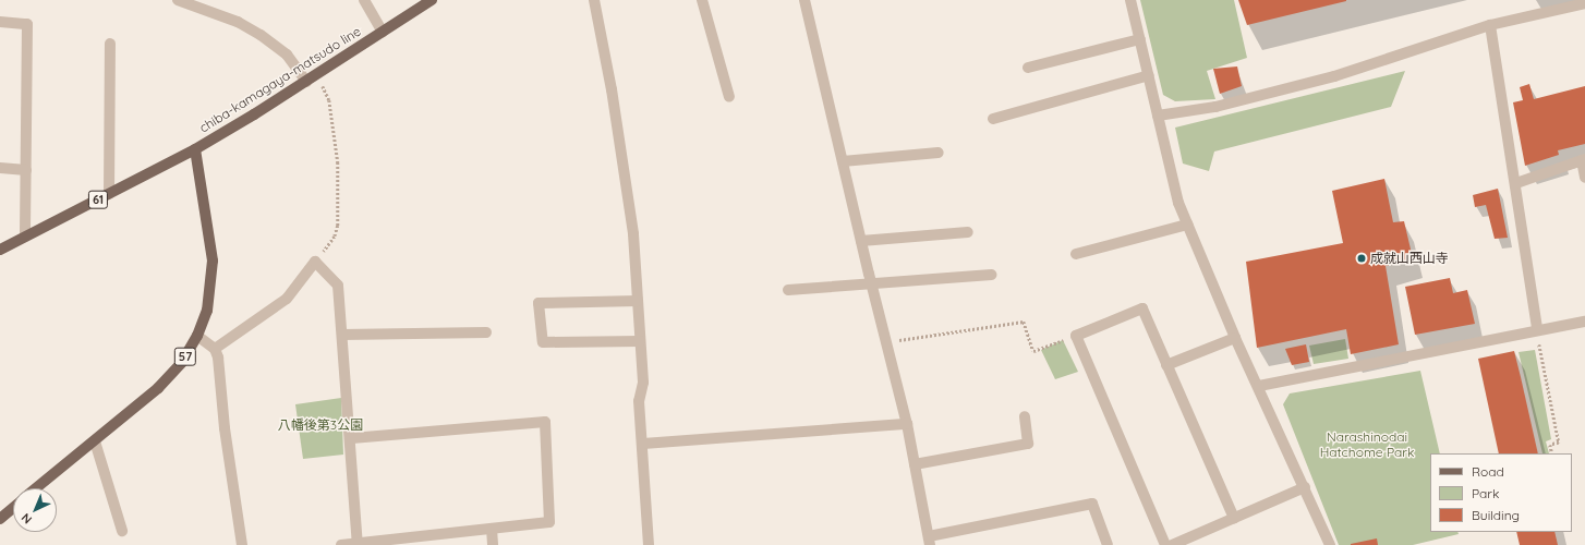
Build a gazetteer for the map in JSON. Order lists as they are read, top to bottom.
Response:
{
  "streets": {
    "main road": ["chiba-kamagaya-matsudo line", "61", "57"]
  },
  "crossings": [
    ["chiba-kamagaya-matsudo line", "61"]
  ],
  "parks": ["八幡後第3公園", "Narashinodai Hatchome Park"],
  "places": ["成就山西山寺"],
  "legend": ["Road", "Park", "Building"],
  "north": "bottom left"
}
